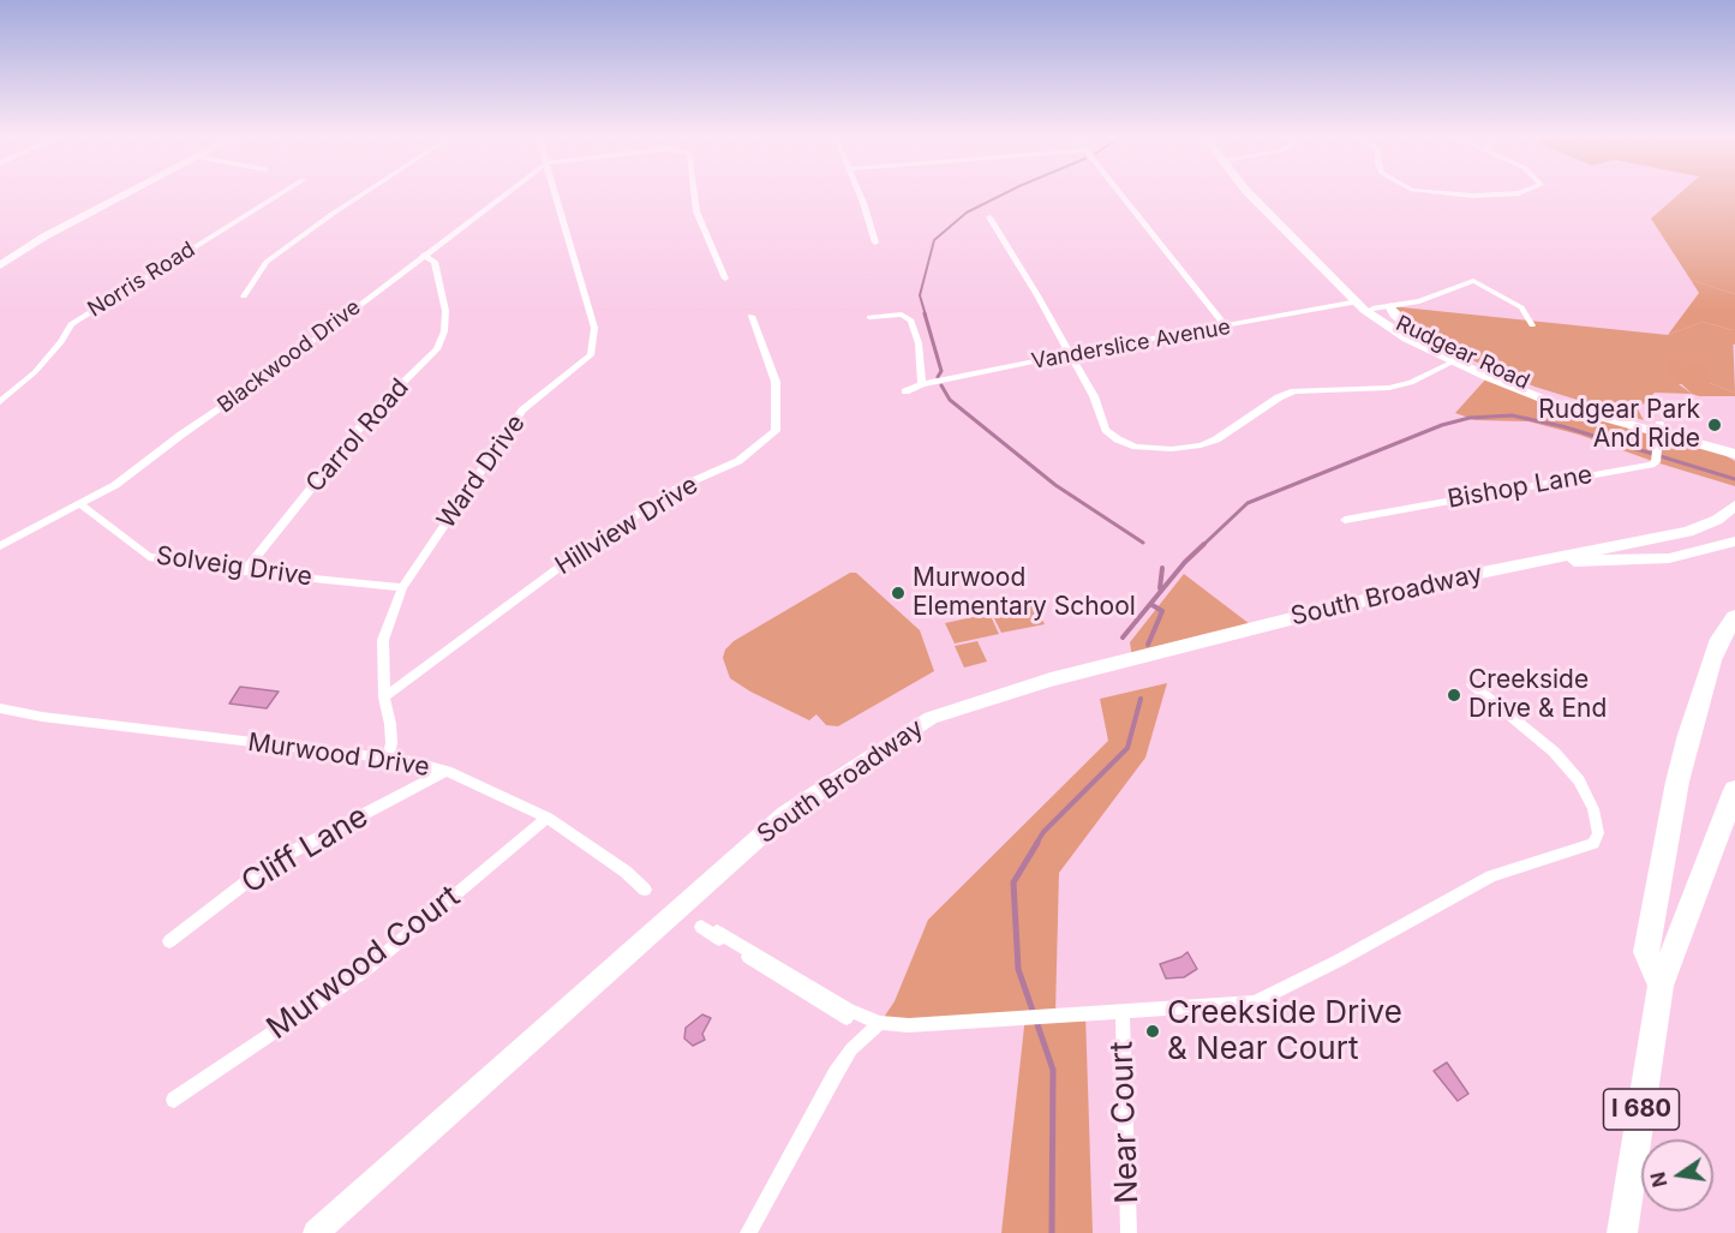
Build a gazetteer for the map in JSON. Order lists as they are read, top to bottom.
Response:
{
  "streets": {
    "highway": ["I 680"],
    "street": [
      "Norris Road",
      "Vanderslice Avenue",
      "Rudgear Road",
      "Blackwood Drive",
      "Carrol Road",
      "Ward Drive",
      "Bishop Lane",
      "Hillview Drive",
      "Solveig Drive",
      "South Broadway",
      "Murwood Drive",
      "Cliff Lane",
      "Murwood Court",
      "Near Court"
    ]
  },
  "crossings": [
    ["Vanderslice Avenue", "Rudgear Road"],
    ["Rudgear Road", "Bishop Lane"],
    ["Blackwood Drive", "Carrol Road"],
    ["Blackwood Drive", "Solveig Drive"],
    ["Carrol Road", "Solveig Drive"],
    ["Ward Drive", "Hillview Drive"],
    ["Ward Drive", "Solveig Drive"],
    ["Ward Drive", "Murwood Drive"],
    ["Murwood Drive", "Cliff Lane"],
    ["Murwood Drive", "Murwood Court"]
  ],
  "places": [
    "Rudgear Park And Ride",
    "Murwood Elementary School",
    "Creekside Drive & End",
    "Creekside Drive & Near Court"
  ],
  "north": "left"
}
